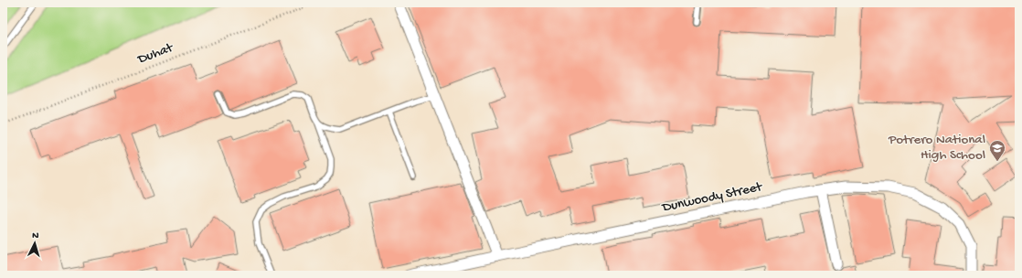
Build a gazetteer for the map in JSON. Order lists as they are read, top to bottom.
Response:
{
  "streets": {
    "street": ["Dunwoody Street"],
    "path": ["Duhat"]
  },
  "places": {
    "school or university": ["Potrero National High School"]
  },
  "north": "top"
}
